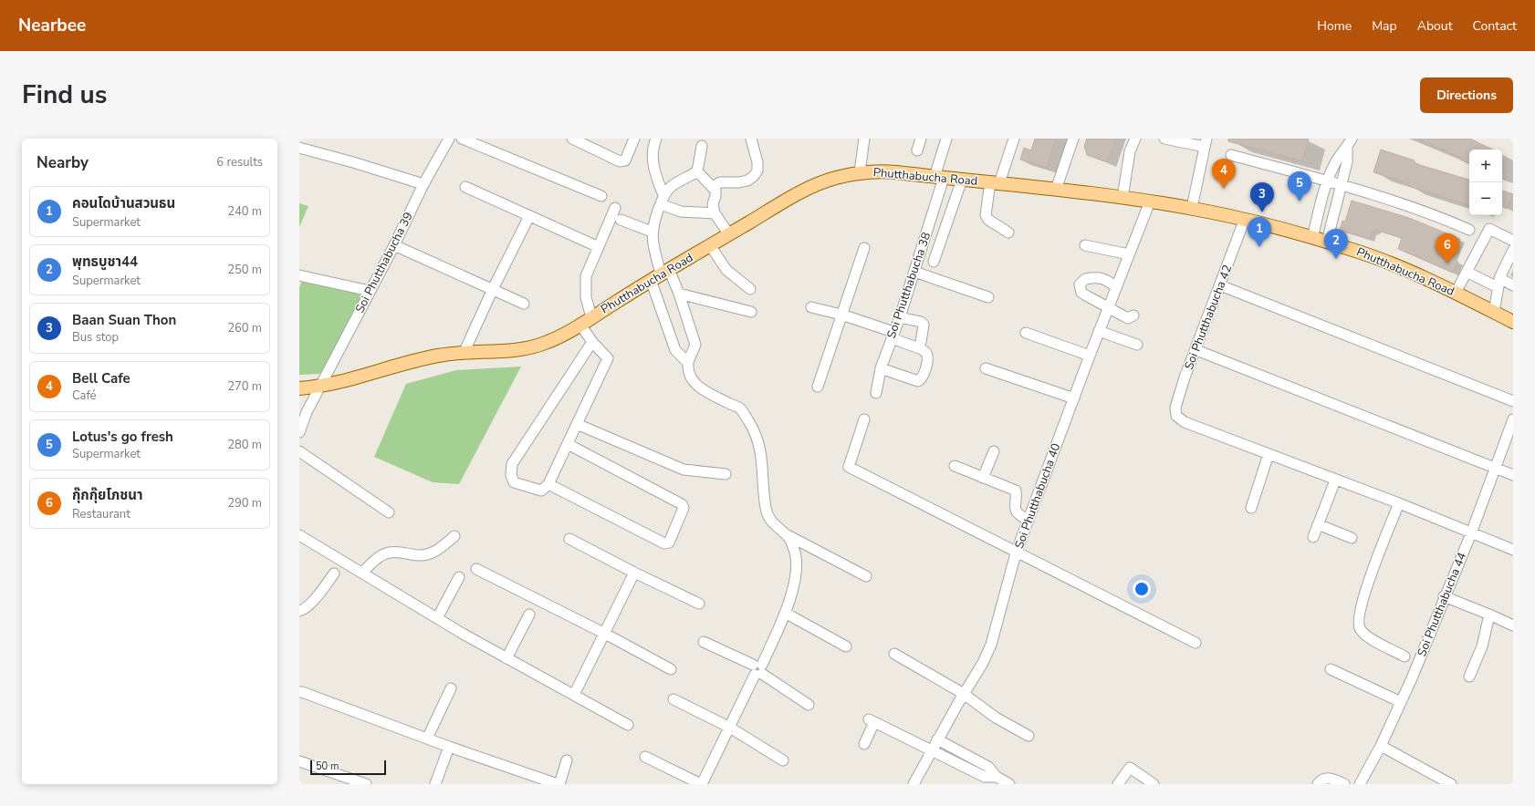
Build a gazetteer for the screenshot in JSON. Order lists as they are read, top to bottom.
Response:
{
  "streets": {
    "main road": ["Phutthabucha Road"],
    "street": [
      "Soi Phutthabucha 39",
      "Soi Phutthabucha 38",
      "Soi Phutthabucha 42",
      "Soi Phutthabucha 40",
      "Soi Phutthabucha 44"
    ]
  },
  "crossings": [
    ["Phutthabucha Road", "Soi Phutthabucha 39"],
    ["Phutthabucha Road", "Soi Phutthabucha 38"],
    ["Phutthabucha Road", "Soi Phutthabucha 42"],
    ["Phutthabucha Road", "Soi Phutthabucha 40"]
  ],
  "scale_bar": "50 m",
  "page": {
    "header": "Nearbee",
    "nav": [
      "Home",
      "Map",
      "About",
      "Contact"
    ],
    "title": "Find us",
    "buttons": "Directions",
    "heading": ["Nearby", "6 results"],
    "map_buttons": ["+", "−"],
    "pins": [
      "4",
      "5",
      "3",
      "1",
      "2",
      "6"
    ],
    "list": [
      {
        "mark": "1",
        "name": "คอนโดบ้านสวนธน",
        "note": "Supermarket",
        "value": "240 m"
      },
      {
        "mark": "2",
        "name": "พุทธบูชา44",
        "note": "Supermarket",
        "value": "250 m"
      },
      {
        "mark": "3",
        "name": "Baan Suan Thon",
        "note": "Bus stop",
        "value": "260 m"
      },
      {
        "mark": "4",
        "name": "Bell Cafe",
        "note": "Café",
        "value": "270 m"
      },
      {
        "mark": "5",
        "name": "Lotus's go fresh",
        "note": "Supermarket",
        "value": "280 m"
      },
      {
        "mark": "6",
        "name": "กุ๊กกุ๊ยโภชนา",
        "note": "Restaurant",
        "value": "290 m"
      }
    ],
    "scale": "50 m"
  }
}
